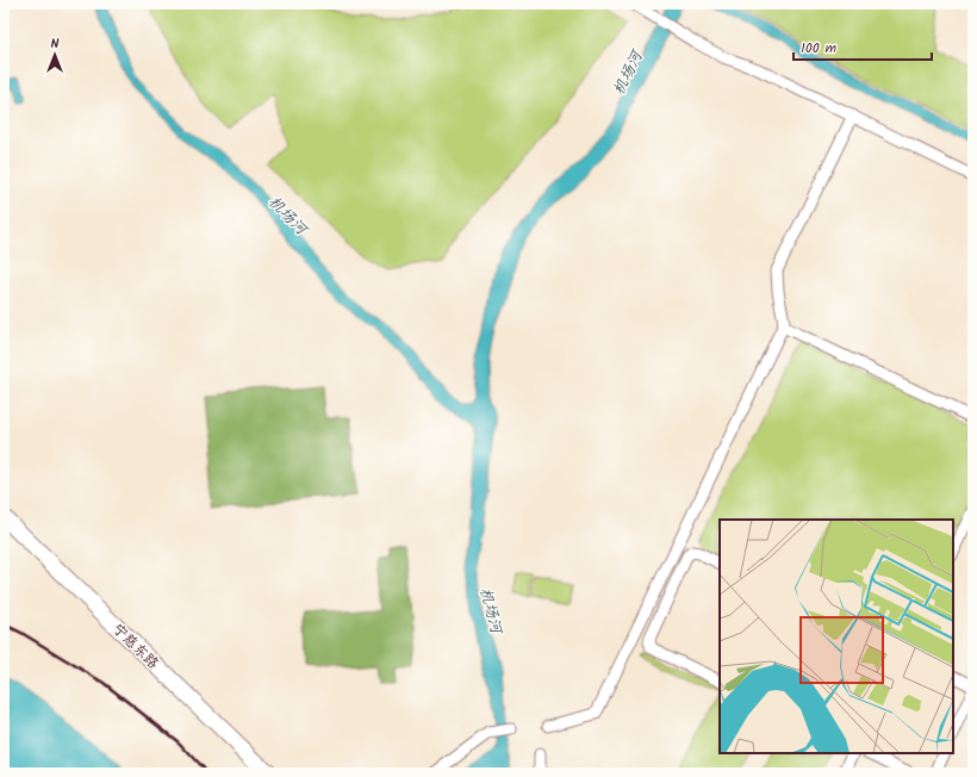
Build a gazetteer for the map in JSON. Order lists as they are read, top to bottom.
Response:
{
  "streets": {
    "main road": ["宁慈东路"]
  },
  "water": ["机场河"],
  "scale_bar": "100 m",
  "north": "top"
}
